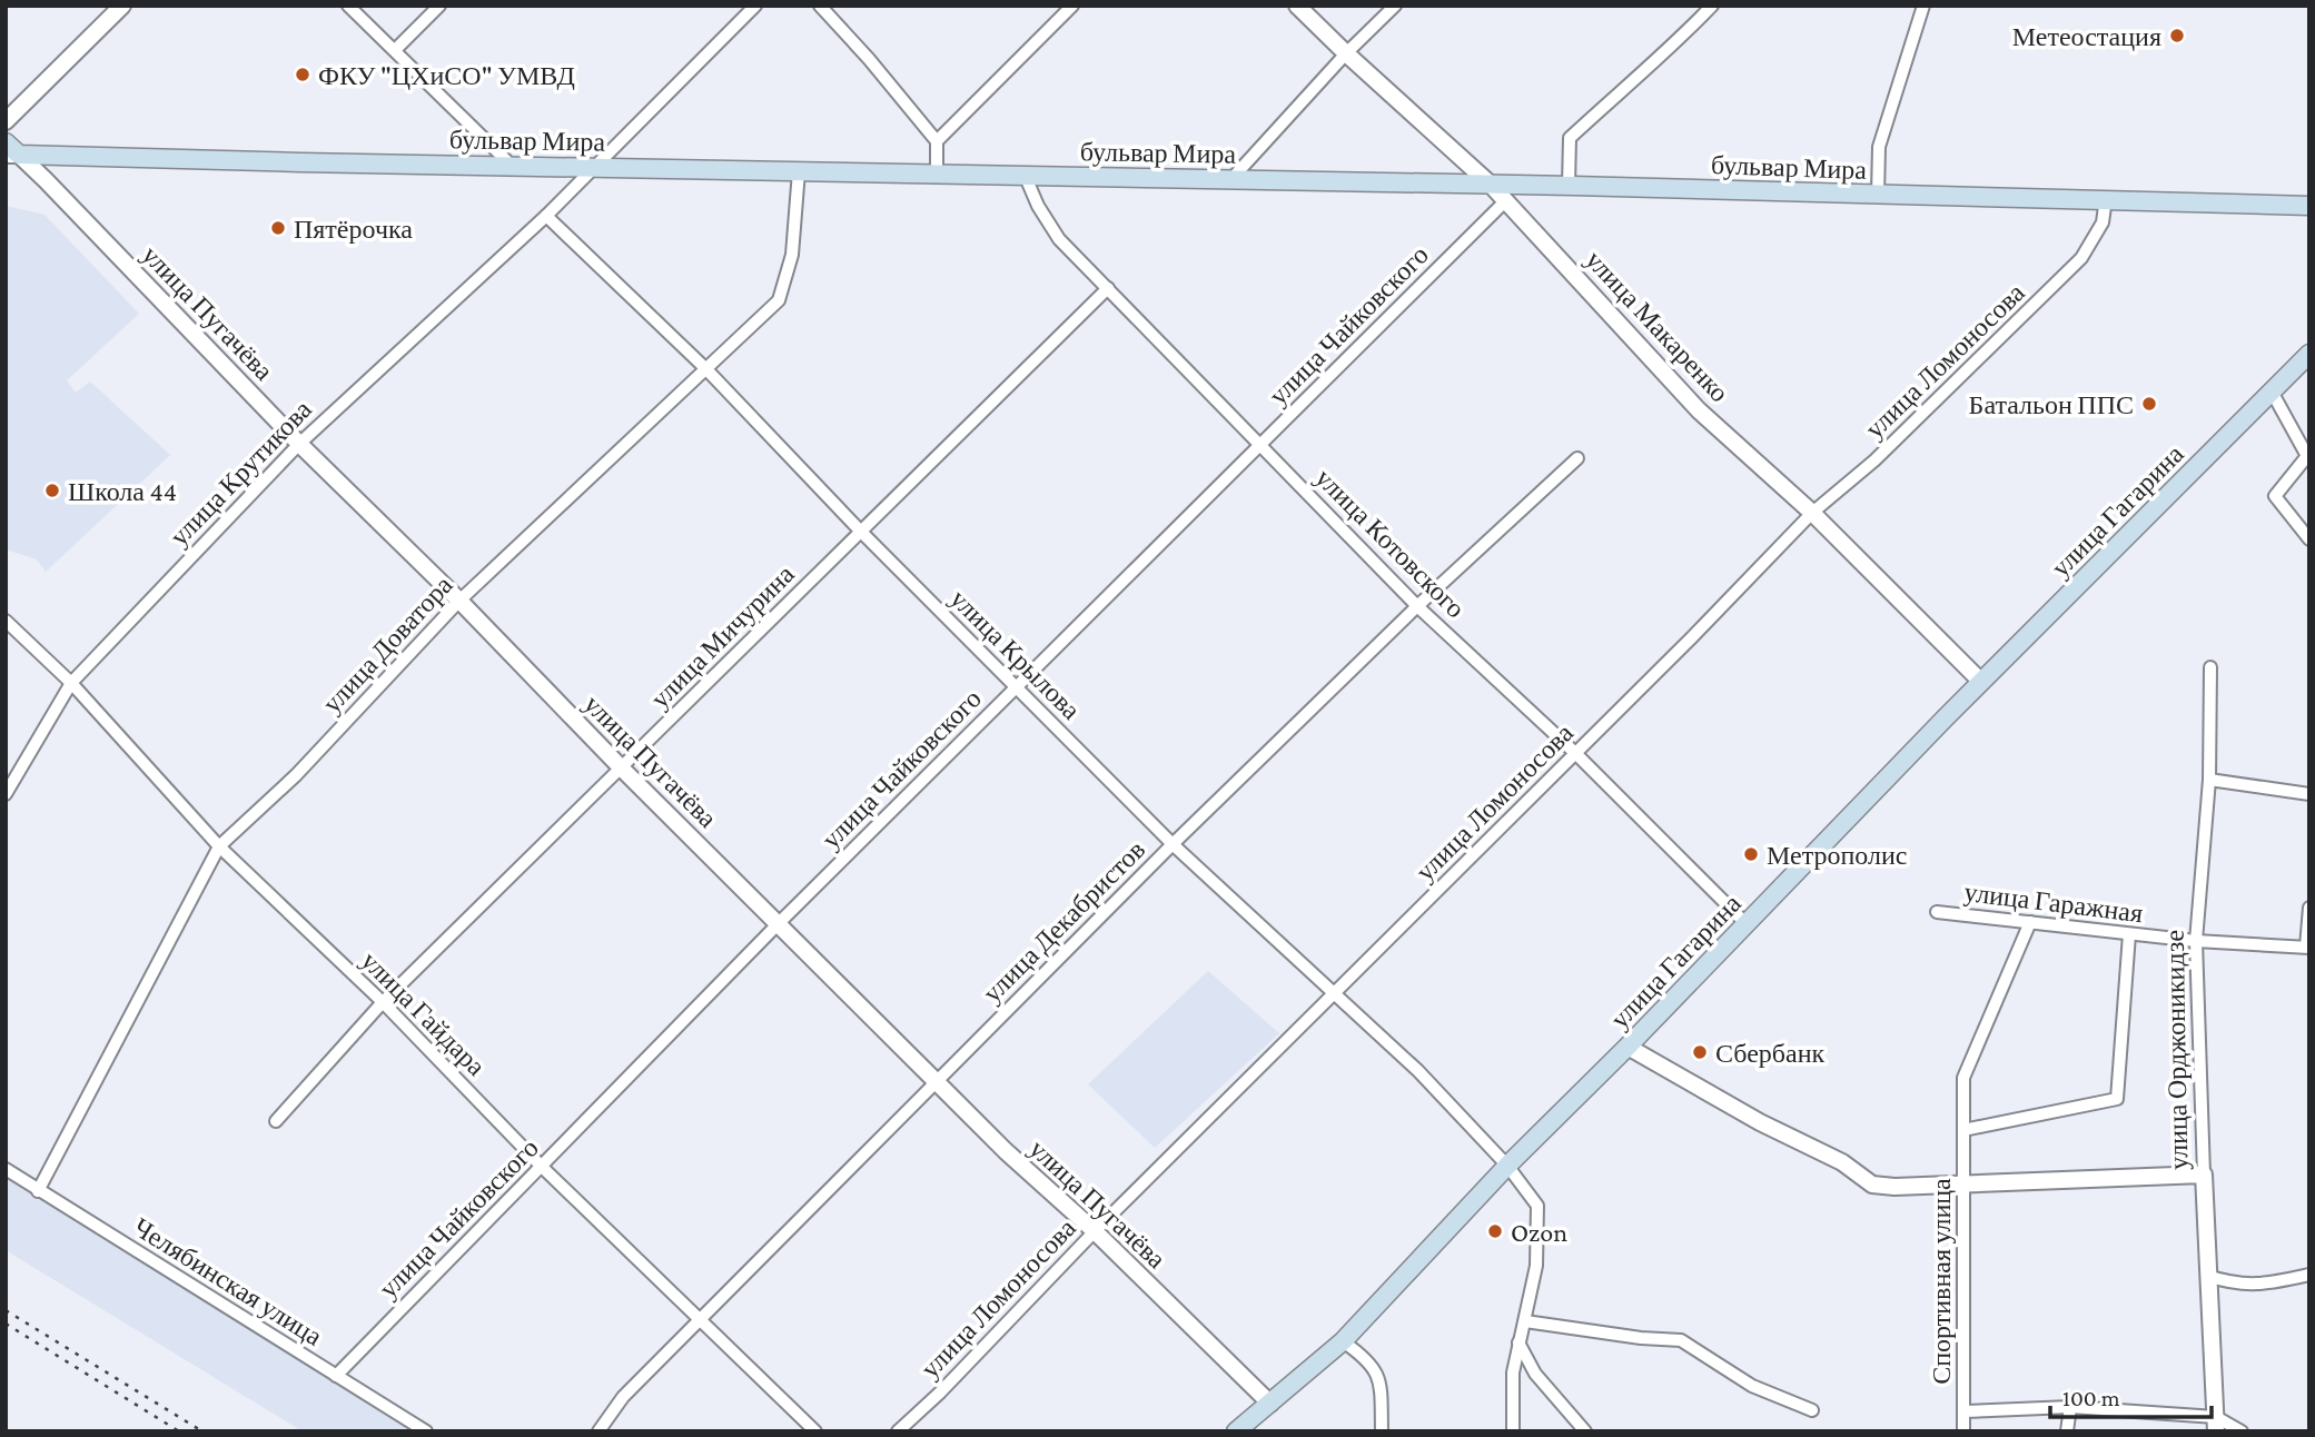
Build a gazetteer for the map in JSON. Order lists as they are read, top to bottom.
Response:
{
  "streets": {
    "main road": ["бульвар Мира", "улица Гагарина"],
    "street": [
      "улица Пугачёва",
      "улица Чайковского",
      "улица Макаренко",
      "улица Ломоносова",
      "улица Крутикова",
      "улица Котовского",
      "улица Мичурина",
      "улица Доватора",
      "улица Крылова",
      "улица Гаражная",
      "улица Декабристов",
      "улица Гайдара",
      "улица Орджоникидзе",
      "Челябинская улица",
      "Спортивная улица"
    ]
  },
  "crossings": [
    ["бульвар Мира", "улица Пугачёва"],
    ["бульвар Мира", "улица Макаренко"],
    ["бульвар Мира", "улица Ломоносова"],
    ["бульвар Мира", "улица Котовского"],
    ["бульвар Мира", "улица Доватора"],
    ["улица Пугачёва", "улица Чайковского"],
    ["улица Пугачёва", "улица Ломоносова"],
    ["улица Пугачёва", "улица Крутикова"],
    ["улица Пугачёва", "улица Гагарина"],
    ["улица Пугачёва", "улица Мичурина"],
    ["улица Пугачёва", "улица Доватора"],
    ["улица Пугачёва", "улица Декабристов"],
    ["улица Чайковского", "улица Макаренко"],
    ["улица Чайковского", "улица Котовского"],
    ["улица Чайковского", "улица Крылова"],
    ["улица Чайковского", "улица Гайдара"],
    ["улица Чайковского", "Челябинская улица"],
    ["улица Макаренко", "улица Ломоносова"],
    ["улица Макаренко", "улица Гагарина"],
    ["улица Ломоносова", "улица Котовского"],
    ["улица Ломоносова", "улица Крылова"],
    ["улица Крутикова", "улица Крылова"],
    ["улица Крутикова", "улица Гайдара"],
    ["улица Гагарина", "улица Котовского"],
    ["улица Гагарина", "улица Крылова"],
    ["улица Котовского", "улица Мичурина"],
    ["улица Котовского", "улица Декабристов"],
    ["улица Мичурина", "улица Крылова"],
    ["улица Мичурина", "улица Гайдара"],
    ["улица Доватора", "улица Крылова"],
    ["улица Доватора", "улица Гайдара"],
    ["улица Доватора", "Челябинская улица"],
    ["улица Крылова", "улица Декабристов"],
    ["улица Гаражная", "улица Орджоникидзе"],
    ["улица Гаражная", "Спортивная улица"],
    ["улица Декабристов", "улица Гайдара"]
  ],
  "places": [
    "Метеостация",
    "ФКУ \"ЦХиСО\" УМВД",
    "Пятёрочка",
    "Батальон ППС",
    "Школа 44",
    "Метрополис",
    "Сбербанк",
    "Ozon"
  ],
  "scale_bar": "100 m"
}
